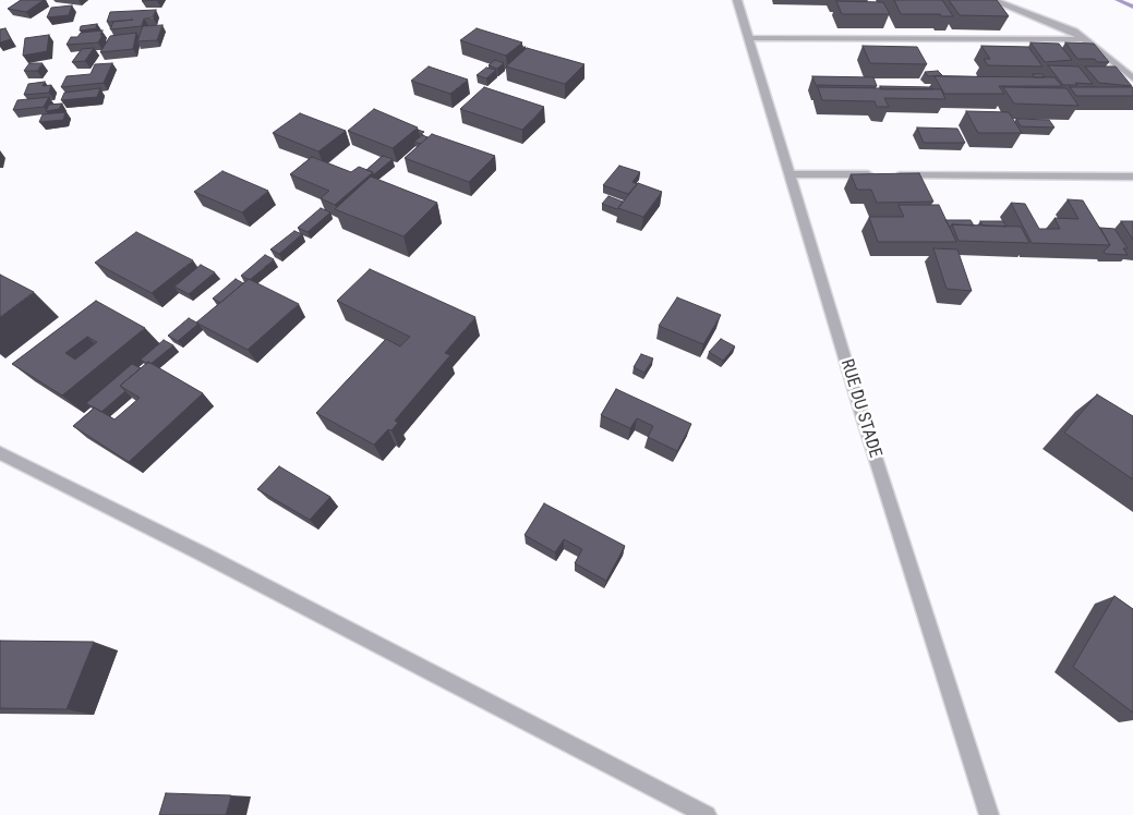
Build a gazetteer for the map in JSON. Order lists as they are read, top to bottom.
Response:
{
  "streets": {
    "street": ["RUE DU STADE"]
  }
}
